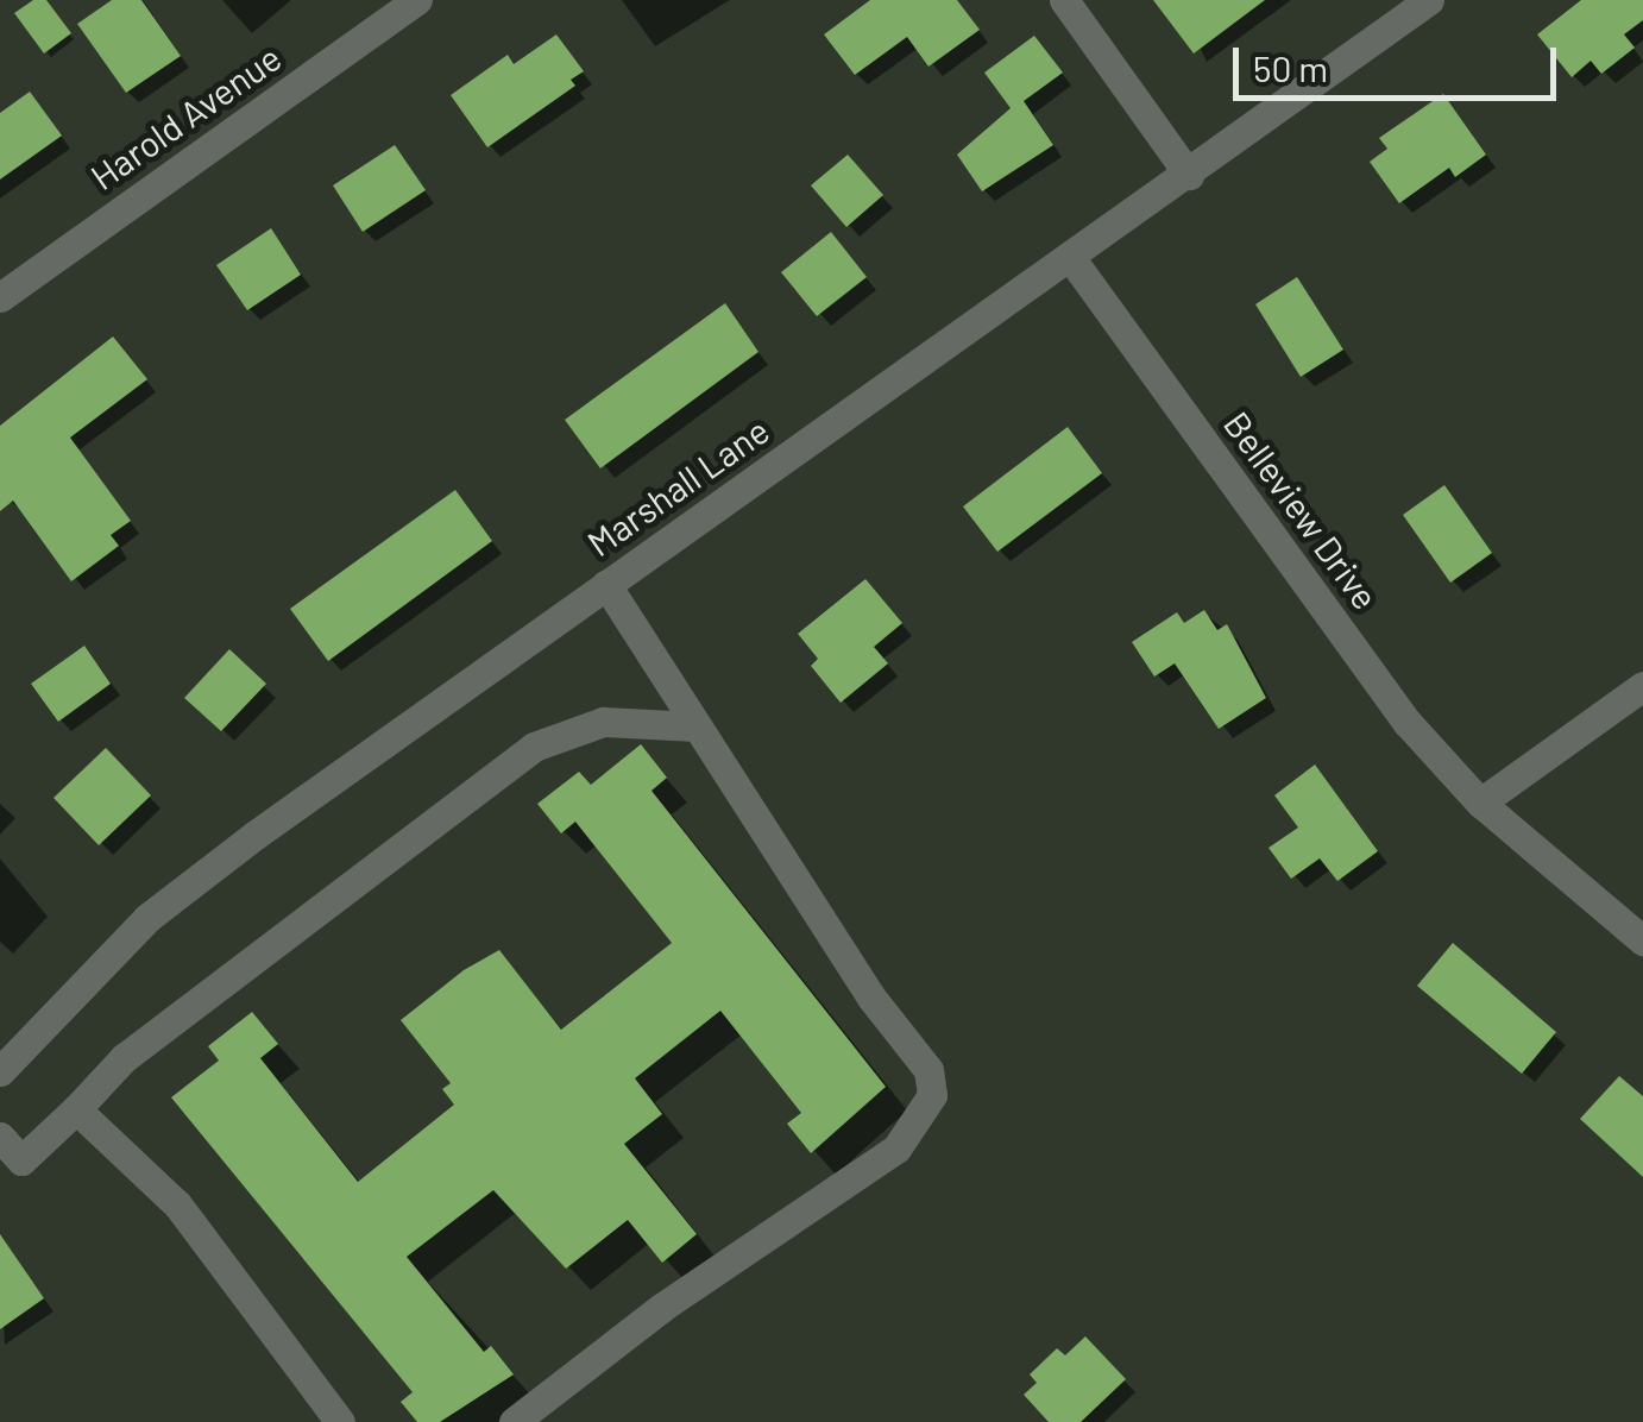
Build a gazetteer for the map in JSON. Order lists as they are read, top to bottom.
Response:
{
  "streets": {
    "street": ["Harold Avenue", "Marshall Lane", "Belleview Drive"]
  },
  "crossings": [
    ["Marshall Lane", "Belleview Drive"]
  ],
  "scale_bar": "50 m"
}
